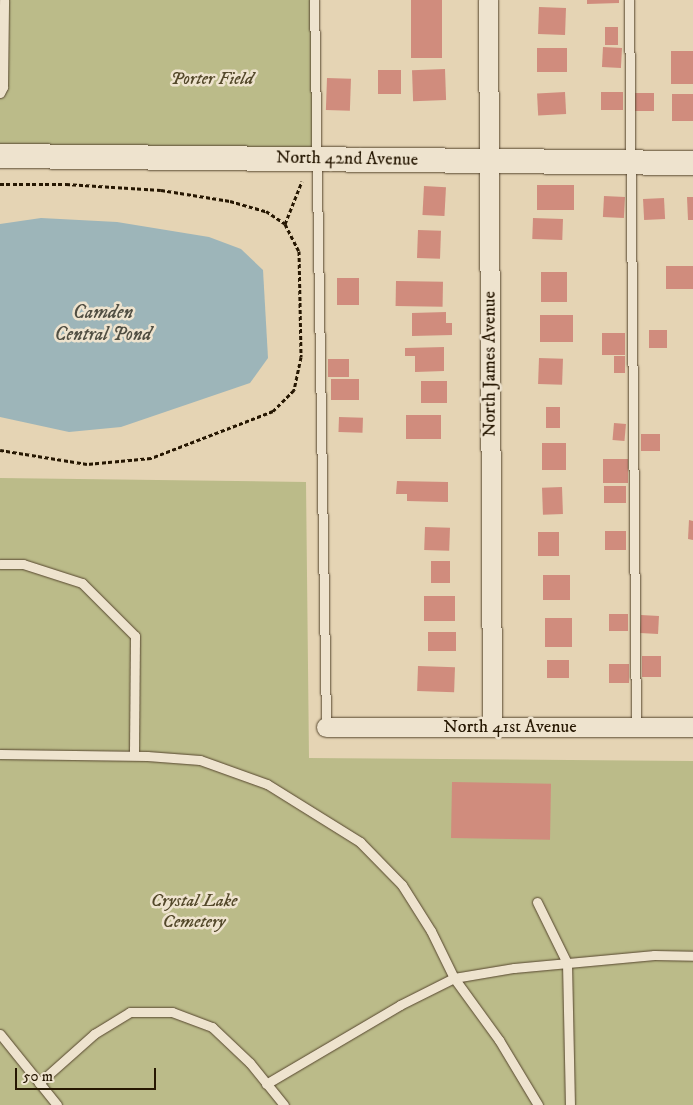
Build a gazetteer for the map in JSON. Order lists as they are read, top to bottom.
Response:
{
  "streets": {
    "street": ["North 42nd Avenue", "North James Avenue", "North 41st Avenue"]
  },
  "crossings": [
    ["North 42nd Avenue", "North James Avenue"],
    ["North James Avenue", "North 41st Avenue"]
  ],
  "water": ["Camden Central Pond"],
  "parks": ["Porter Field", "Crystal Lake Cemetery"],
  "scale_bar": "50 m"
}
